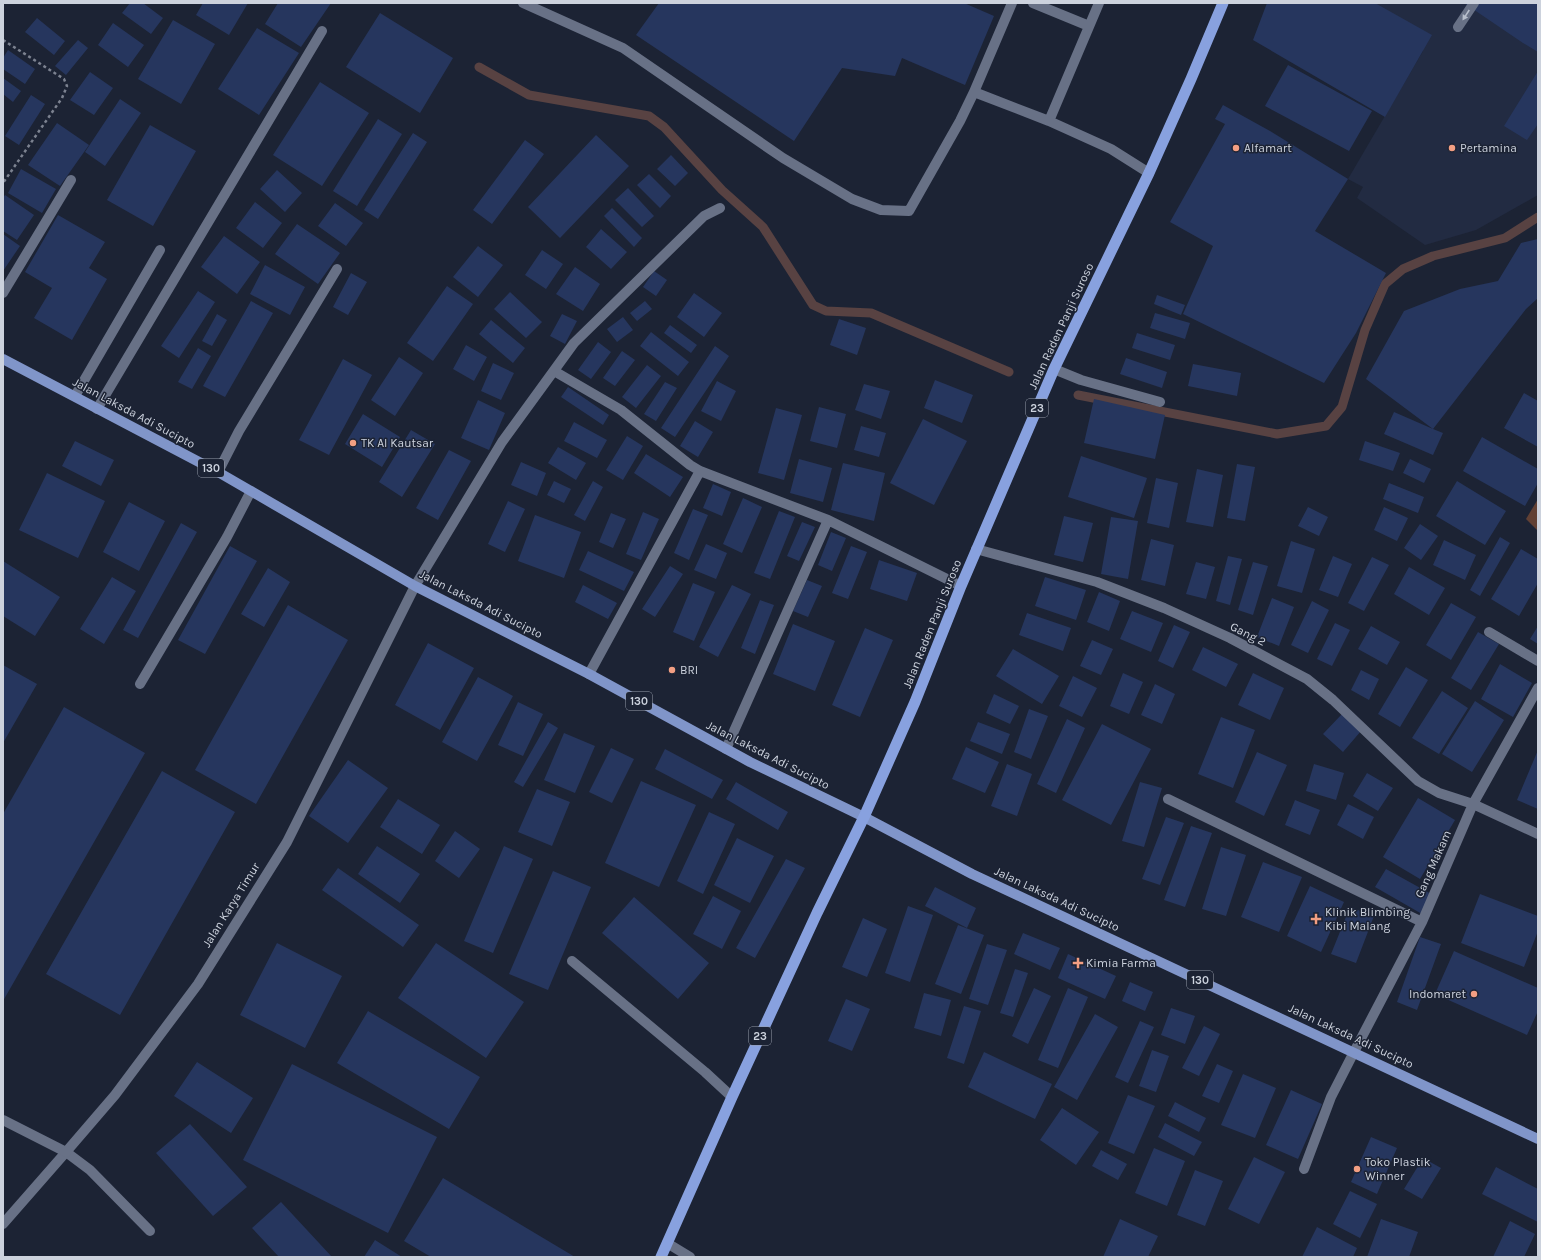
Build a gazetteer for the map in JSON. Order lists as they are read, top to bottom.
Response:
{
  "streets": {
    "highway": ["Jalan Raden Panji Suroso", "23"],
    "main road": ["Jalan Laksda Adi Sucipto", "130"],
    "street": ["Gang 2", "Gang Makam", "Jalan Karya Timur"]
  },
  "crossings": [
    ["Jalan Raden Panji Suroso", "23"],
    ["Jalan Raden Panji Suroso", "Jalan Laksda Adi Sucipto"],
    ["Jalan Raden Panji Suroso", "Gang 2"],
    ["23", "Jalan Laksda Adi Sucipto"],
    ["Jalan Laksda Adi Sucipto", "Gang Makam"],
    ["Jalan Laksda Adi Sucipto", "Jalan Karya Timur"],
    ["Gang 2", "Gang Makam"]
  ],
  "places": {
    "other": [
      "Alfamart",
      "Pertamina",
      "TK Al Kautsar",
      "BRI",
      "Indomaret",
      "Toko Plastik Winner"
    ],
    "health": ["Klinik Blimbing Kibi Malang", "Kimia Farma"]
  }
}
